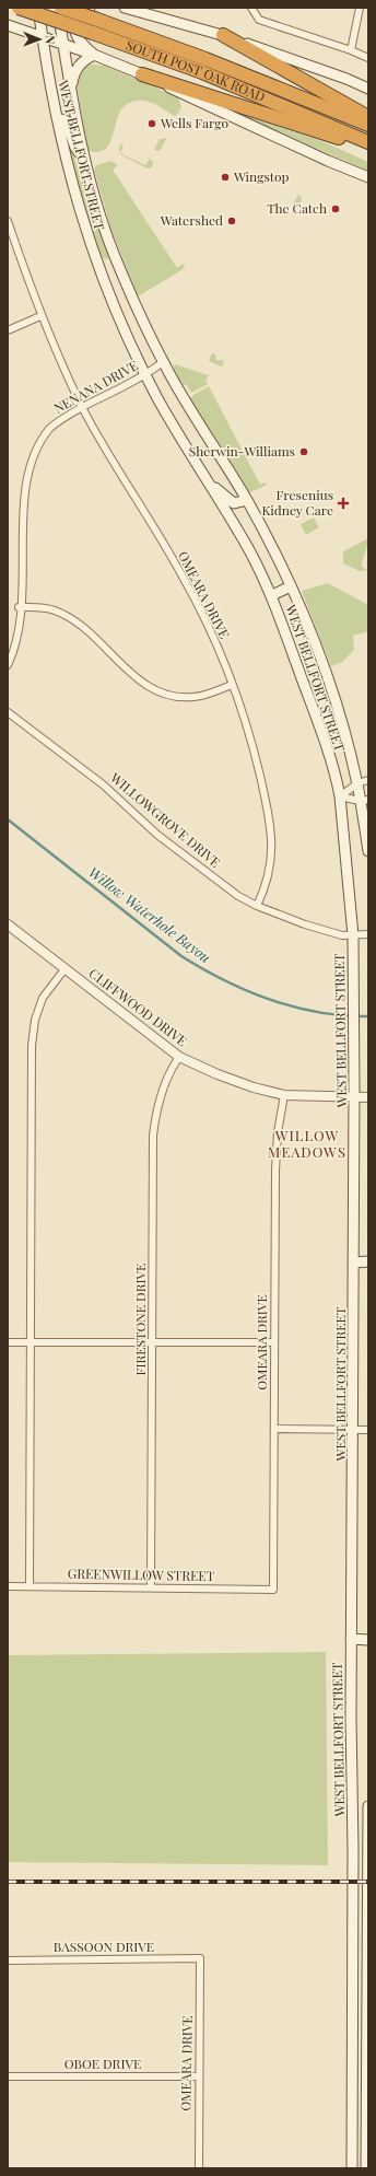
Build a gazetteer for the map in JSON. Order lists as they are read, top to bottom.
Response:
{
  "streets": {
    "highway": ["SOUTH POST OAK ROAD"],
    "main road": ["WEST BELLFORT STREET"],
    "street": [
      "NENANA DRIVE",
      "OMEARA DRIVE",
      "WILLOWGROVE DRIVE",
      "CLIFFWOOD DRIVE",
      "FIRESTONE DRIVE",
      "GREENWILLOW STREET",
      "BASSOON DRIVE",
      "OBOE DRIVE"
    ]
  },
  "crossings": [
    ["WEST BELLFORT STREET", "NENANA DRIVE"],
    ["WEST BELLFORT STREET", "WILLOWGROVE DRIVE"],
    ["WEST BELLFORT STREET", "CLIFFWOOD DRIVE"],
    ["NENANA DRIVE", "OMEARA DRIVE"],
    ["OMEARA DRIVE", "WILLOWGROVE DRIVE"],
    ["OMEARA DRIVE", "CLIFFWOOD DRIVE"],
    ["OMEARA DRIVE", "GREENWILLOW STREET"],
    ["OMEARA DRIVE", "BASSOON DRIVE"],
    ["OMEARA DRIVE", "OBOE DRIVE"],
    ["CLIFFWOOD DRIVE", "FIRESTONE DRIVE"],
    ["FIRESTONE DRIVE", "GREENWILLOW STREET"]
  ],
  "districts": ["WILLOW MEADOWS"],
  "water": ["Willow Waterhole Bayou"],
  "places": {
    "other": [
      "Wells Fargo",
      "Wingstop",
      "The Catch",
      "Watershed",
      "Sherwin-Williams"
    ],
    "health": ["Fresenius Kidney Care"]
  },
  "north": "right"
}
